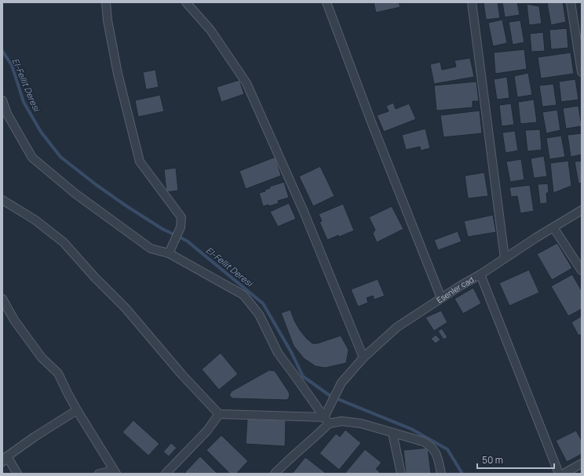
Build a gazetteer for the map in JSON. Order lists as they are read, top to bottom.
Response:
{
  "streets": {
    "street": ["Esenler cad."]
  },
  "water": ["El-Fellit Deresi"],
  "scale_bar": "50 m"
}
